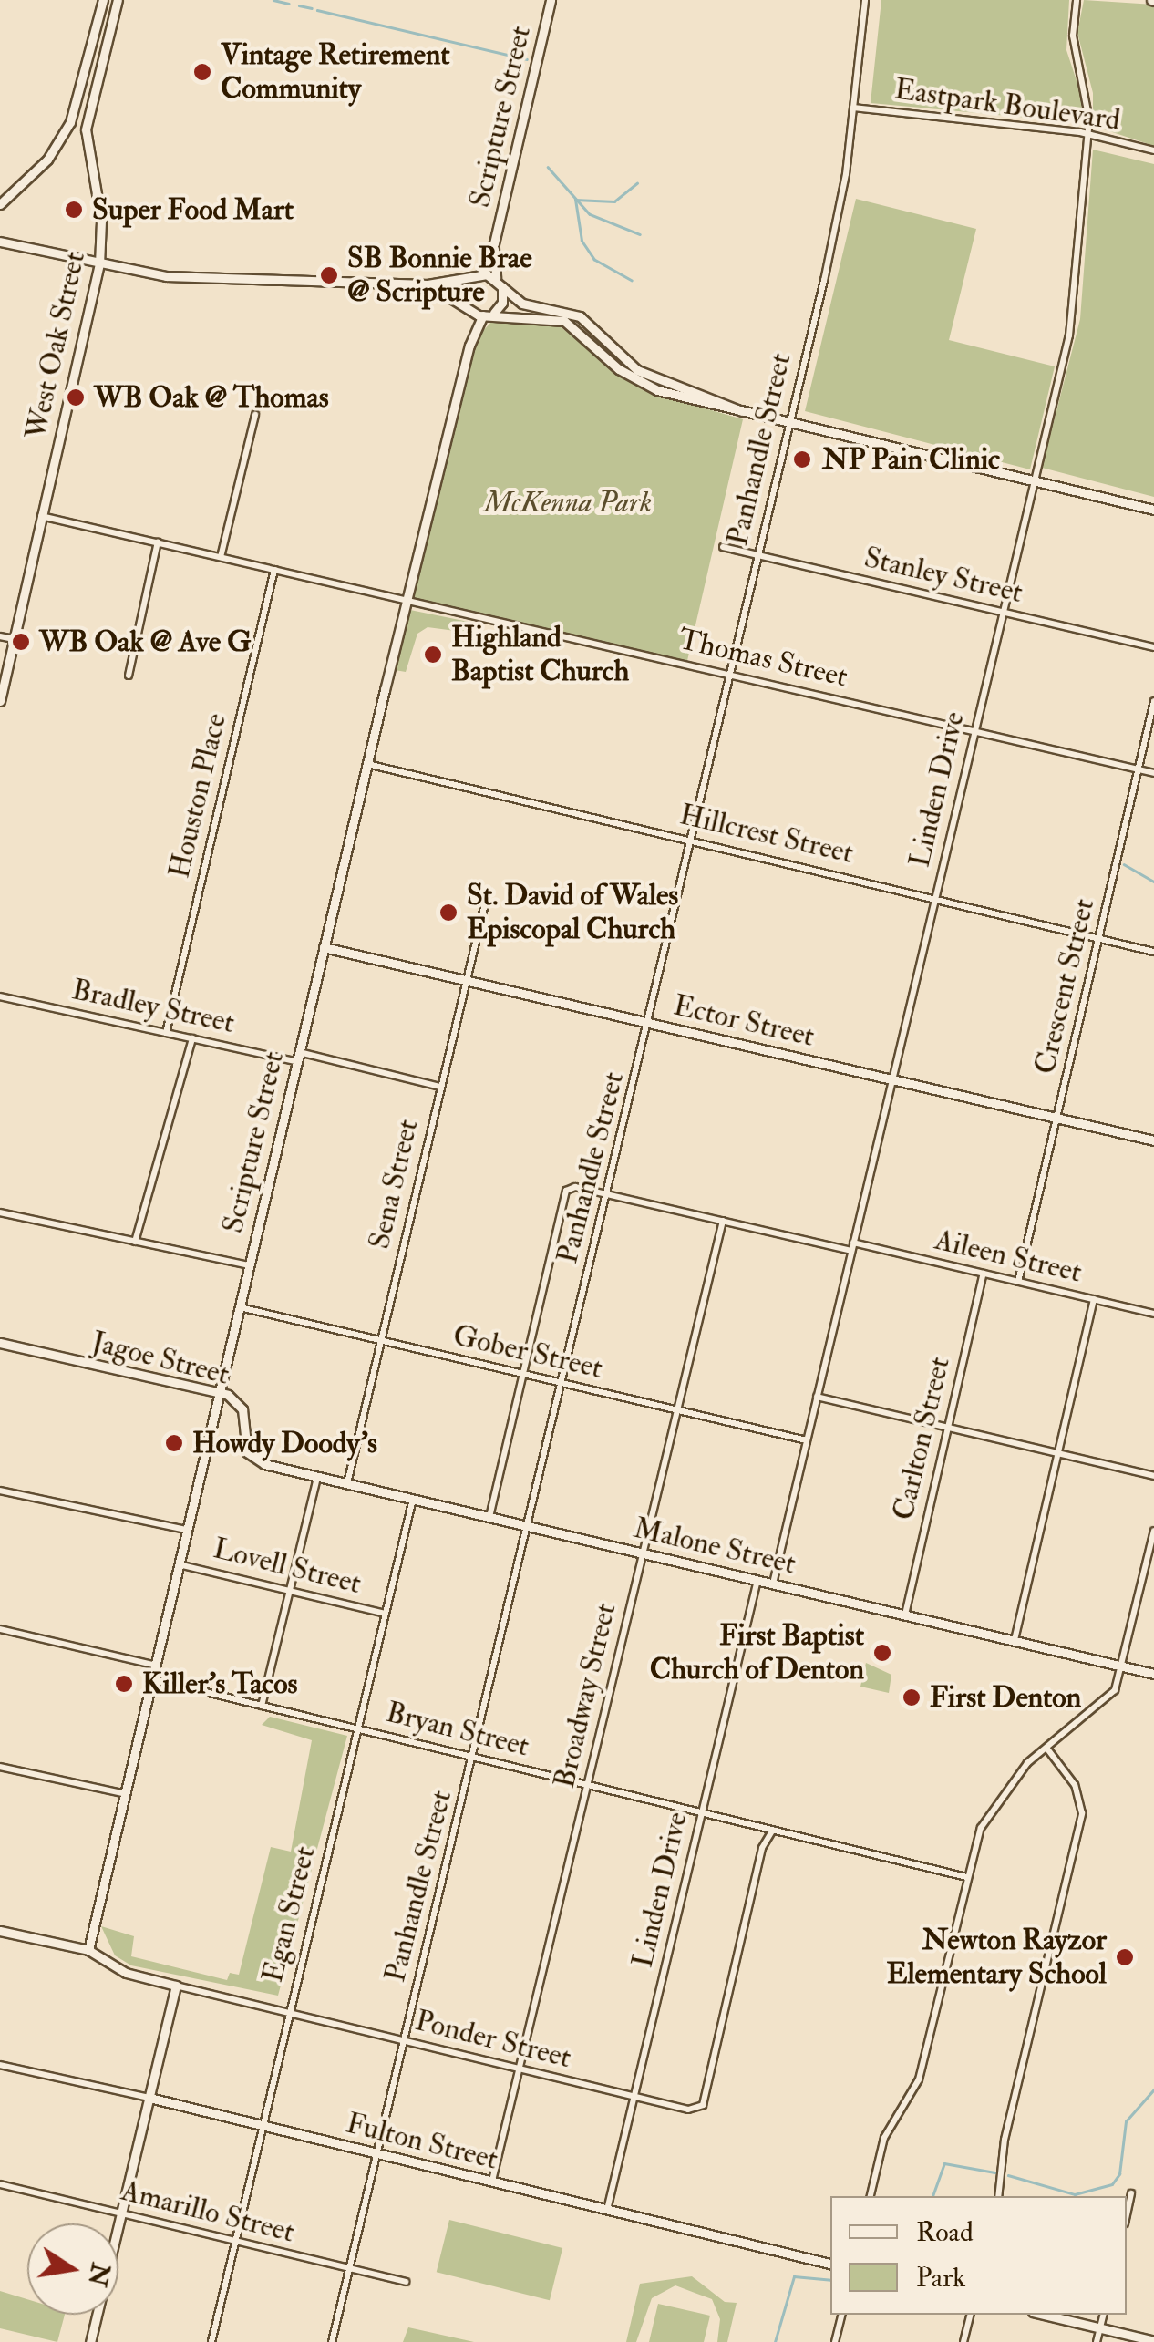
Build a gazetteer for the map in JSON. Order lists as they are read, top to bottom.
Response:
{
  "streets": {
    "street": [
      "Eastpark Boulevard",
      "Scripture Street",
      "West Oak Street",
      "Panhandle Street",
      "Stanley Street",
      "Thomas Street",
      "Linden Drive",
      "Houston Place",
      "Hillcrest Street",
      "Crescent Street",
      "Bradley Street",
      "Ector Street",
      "Sena Street",
      "Aileen Street",
      "Gober Street",
      "Jagoe Street",
      "Carlton Street",
      "Malone Street",
      "Lovell Street",
      "Broadway Street",
      "Bryan Street",
      "Egan Street",
      "Ponder Street",
      "Fulton Street",
      "Amarillo Street"
    ]
  },
  "crossings": [
    ["Eastpark Boulevard", "Panhandle Street"],
    ["Eastpark Boulevard", "Linden Drive"],
    ["Scripture Street", "Thomas Street"],
    ["Scripture Street", "Hillcrest Street"],
    ["Scripture Street", "Bradley Street"],
    ["Scripture Street", "Ector Street"],
    ["Scripture Street", "Gober Street"],
    ["Scripture Street", "Jagoe Street"],
    ["Scripture Street", "Lovell Street"],
    ["Scripture Street", "Bryan Street"],
    ["Scripture Street", "Ponder Street"],
    ["West Oak Street", "Thomas Street"],
    ["Panhandle Street", "Stanley Street"],
    ["Panhandle Street", "Thomas Street"],
    ["Panhandle Street", "Hillcrest Street"],
    ["Panhandle Street", "Ector Street"],
    ["Panhandle Street", "Aileen Street"],
    ["Panhandle Street", "Gober Street"],
    ["Panhandle Street", "Malone Street"],
    ["Panhandle Street", "Bryan Street"],
    ["Panhandle Street", "Ponder Street"],
    ["Panhandle Street", "Fulton Street"],
    ["Panhandle Street", "Amarillo Street"],
    ["Stanley Street", "Linden Drive"],
    ["Thomas Street", "Linden Drive"],
    ["Thomas Street", "Houston Place"],
    ["Thomas Street", "Crescent Street"],
    ["Linden Drive", "Hillcrest Street"],
    ["Linden Drive", "Ector Street"],
    ["Linden Drive", "Aileen Street"],
    ["Linden Drive", "Gober Street"],
    ["Linden Drive", "Malone Street"],
    ["Linden Drive", "Bryan Street"],
    ["Linden Drive", "Ponder Street"],
    ["Linden Drive", "Fulton Street"],
    ["Houston Place", "Bradley Street"],
    ["Hillcrest Street", "Crescent Street"],
    ["Crescent Street", "Ector Street"],
    ["Crescent Street", "Aileen Street"],
    ["Bradley Street", "Sena Street"],
    ["Ector Street", "Sena Street"],
    ["Sena Street", "Gober Street"],
    ["Sena Street", "Malone Street"],
    ["Aileen Street", "Gober Street"],
    ["Aileen Street", "Carlton Street"],
    ["Aileen Street", "Broadway Street"],
    ["Gober Street", "Broadway Street"],
    ["Jagoe Street", "Malone Street"],
    ["Carlton Street", "Malone Street"],
    ["Malone Street", "Broadway Street"],
    ["Malone Street", "Egan Street"],
    ["Lovell Street", "Egan Street"],
    ["Broadway Street", "Bryan Street"],
    ["Broadway Street", "Ponder Street"],
    ["Broadway Street", "Fulton Street"],
    ["Bryan Street", "Egan Street"],
    ["Bryan Street", "Ponder Street"],
    ["Egan Street", "Ponder Street"],
    ["Egan Street", "Fulton Street"],
    ["Egan Street", "Amarillo Street"]
  ],
  "parks": ["McKenna Park"],
  "places": [
    "Vintage Retirement Community",
    "Super Food Mart",
    "SB Bonnie Brae @ Scripture",
    "WB Oak @ Thomas",
    "NP Pain Clinic",
    "WB Oak @ Ave G",
    "Highland Baptist Church",
    "St. David of Wales Episcopal Church",
    "Howdy Doody's",
    "First Baptist Church of Denton",
    "Killer's Tacos",
    "First Denton",
    "Newton Rayzor Elementary School"
  ],
  "legend": ["Road", "Park"],
  "north": "right"
}
